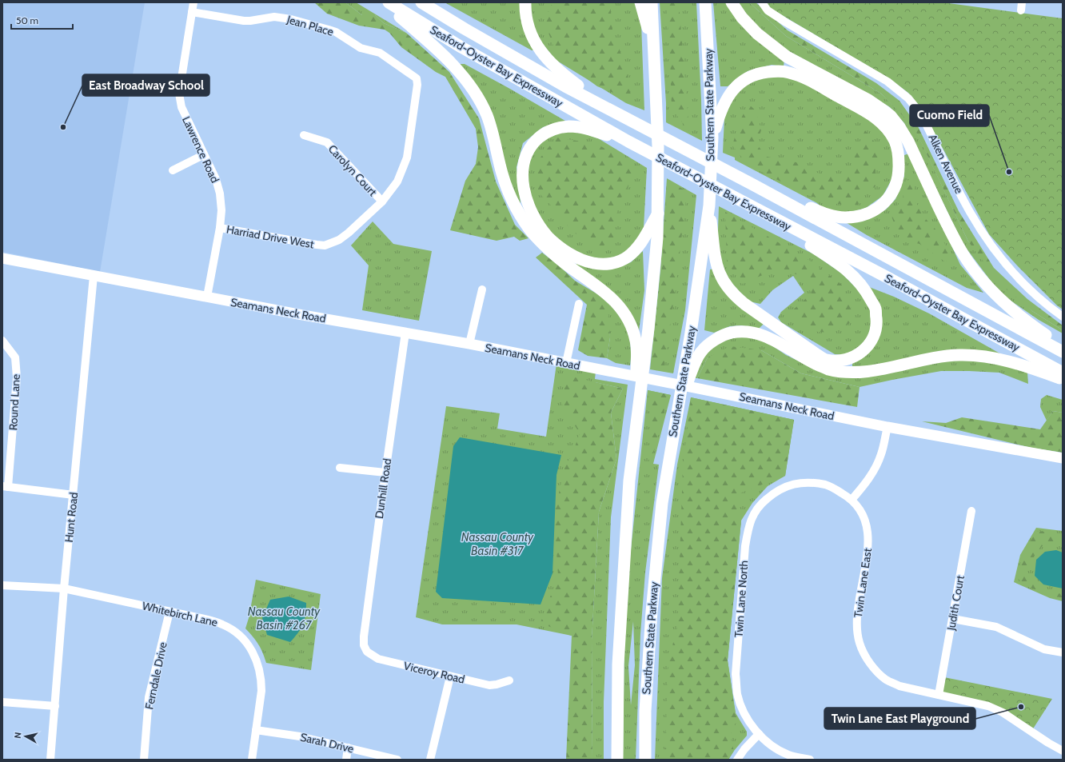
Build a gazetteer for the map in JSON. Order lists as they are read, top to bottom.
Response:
{
  "streets": {
    "highway": ["Seaford-Oyster Bay Expressway", "Southern State Parkway"],
    "main road": ["Seamans Neck Road"],
    "street": [
      "Jean Place",
      "Lawrence Road",
      "Alken Avenue",
      "Carolyn Court",
      "Harriad Drive West",
      "Round Lane",
      "Dunhill Road",
      "Hunt Road",
      "Twin Lane East",
      "Twin Lane North",
      "Judith Court",
      "Whitebirch Lane",
      "Viceroy Road",
      "Ferndale Drive",
      "Sarah Drive"
    ]
  },
  "crossings": [
    ["Jean Place", "Lawrence Road"],
    ["Jean Place", "Harriad Drive West"],
    ["Lawrence Road", "Harriad Drive West"],
    ["Lawrence Road", "Seamans Neck Road"],
    ["Carolyn Court", "Harriad Drive West"],
    ["Seamans Neck Road", "Dunhill Road"],
    ["Seamans Neck Road", "Hunt Road"],
    ["Dunhill Road", "Viceroy Road"],
    ["Hunt Road", "Whitebirch Lane"],
    ["Twin Lane East", "Twin Lane North"],
    ["Twin Lane East", "Judith Court"],
    ["Whitebirch Lane", "Ferndale Drive"],
    ["Whitebirch Lane", "Sarah Drive"]
  ],
  "water": ["Nassau County Basin #317", "Nassau County Basin #267"],
  "places": ["East Broadway School", "Cuomo Field", "Twin Lane East Playground"],
  "scale_bar": "50 m",
  "north": "left"
}
